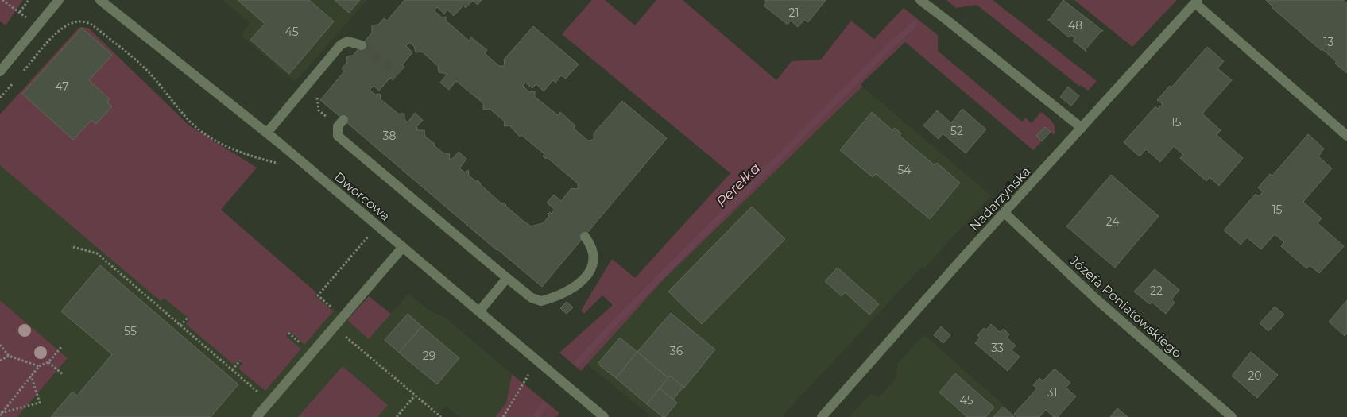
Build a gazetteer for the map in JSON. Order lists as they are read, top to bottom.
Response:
{
  "streets": {
    "street": ["Dworcowa", "Nadarzyńska", "Józefa Poniatowskiego"]
  },
  "crossings": [
    ["Nadarzyńska", "Józefa Poniatowskiego"]
  ],
  "water": ["Perełka"],
  "house_numbers": [
    "21",
    "48",
    "45",
    "13",
    "47",
    "15",
    "52",
    "38",
    "54",
    "15",
    "24",
    "22",
    "55",
    "33",
    "36",
    "29",
    "20",
    "31",
    "45"
  ]
}
